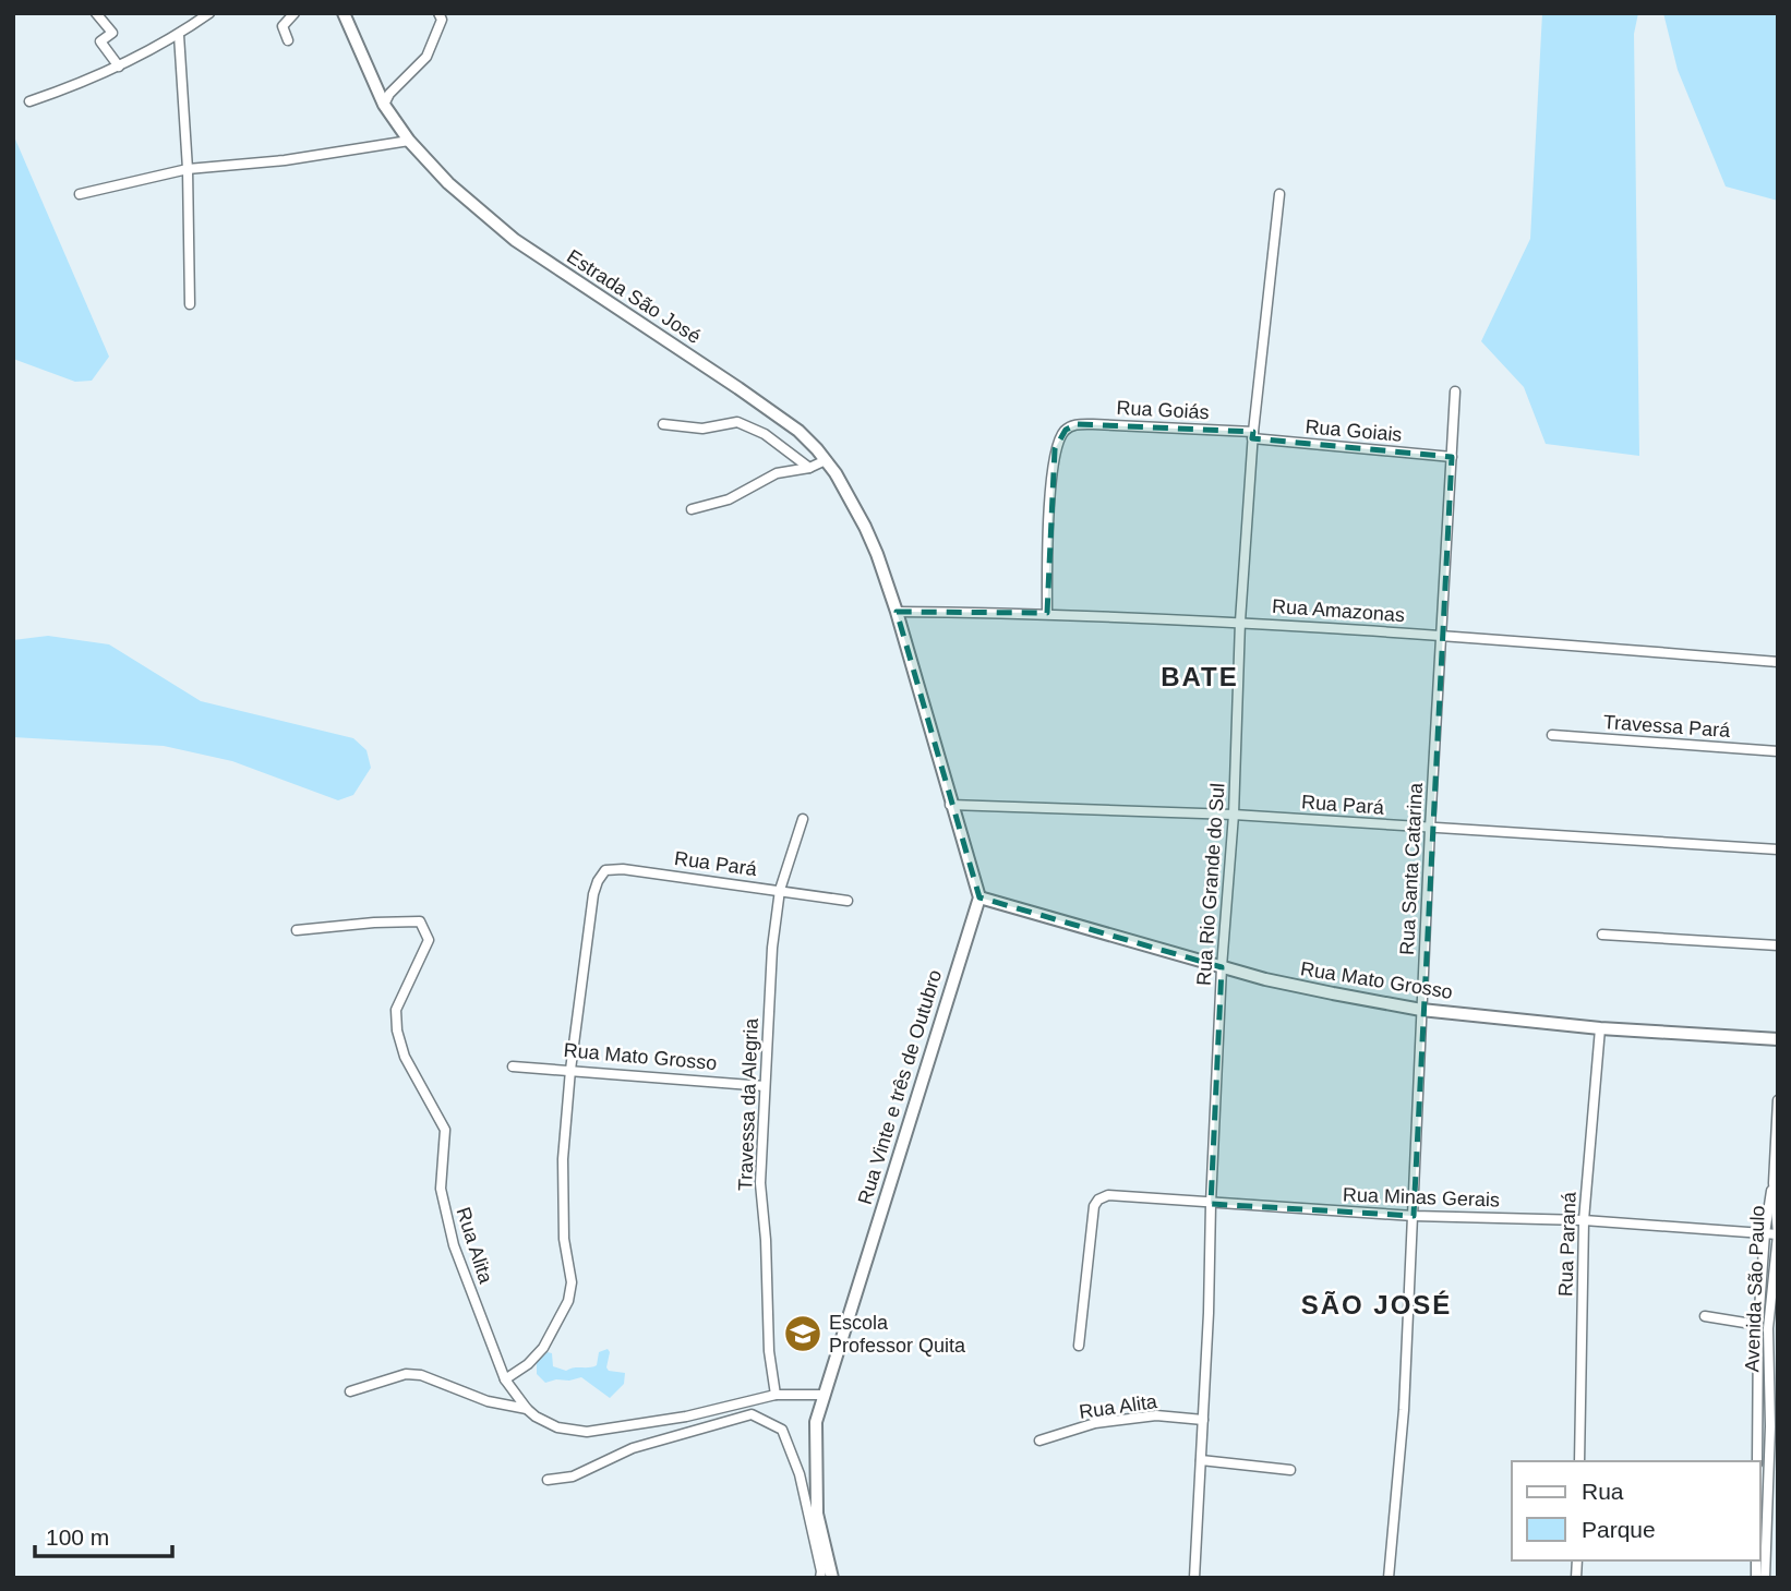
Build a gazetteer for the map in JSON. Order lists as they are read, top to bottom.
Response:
{
  "streets": {
    "street": [
      "Estrada São José",
      "Rua Goiás",
      "Rua Goiais",
      "Rua Amazonas",
      "Travessa Pará",
      "Rua Pará",
      "Rua Santa Catarina",
      "Rua Rio Grande do Sul",
      "Rua Mato Grosso",
      "Rua Vinte e três de Outubro",
      "Travessa da Alegria",
      "Rua Minas Gerais",
      "Rua Paraná",
      "Rua Alita",
      "Avenida São Paulo"
    ]
  },
  "crossings": [
    ["Estrada São José", "Rua Amazonas"],
    ["Rua Goiás", "Rua Goiais"],
    ["Rua Goiás", "Rua Amazonas"],
    ["Rua Goiás", "Rua Rio Grande do Sul"],
    ["Rua Goiais", "Rua Santa Catarina"],
    ["Rua Goiais", "Rua Rio Grande do Sul"],
    ["Rua Amazonas", "Rua Santa Catarina"],
    ["Rua Amazonas", "Rua Rio Grande do Sul"],
    ["Rua Pará", "Rua Santa Catarina"],
    ["Rua Pará", "Rua Rio Grande do Sul"],
    ["Rua Pará", "Rua Mato Grosso"],
    ["Rua Pará", "Travessa da Alegria"],
    ["Rua Santa Catarina", "Rua Mato Grosso"],
    ["Rua Santa Catarina", "Rua Minas Gerais"],
    ["Rua Rio Grande do Sul", "Rua Mato Grosso"],
    ["Rua Rio Grande do Sul", "Rua Minas Gerais"],
    ["Rua Rio Grande do Sul", "Rua Alita"],
    ["Rua Mato Grosso", "Rua Vinte e três de Outubro"],
    ["Rua Mato Grosso", "Travessa da Alegria"],
    ["Rua Mato Grosso", "Rua Paraná"],
    ["Rua Vinte e três de Outubro", "Rua Alita"],
    ["Travessa da Alegria", "Rua Alita"],
    ["Rua Minas Gerais", "Rua Paraná"],
    ["Rua Minas Gerais", "Avenida São Paulo"]
  ],
  "districts": ["BATE", "SÃO JOSÉ"],
  "places": {
    "school or university": ["Escola Professor Quita"]
  },
  "legend": ["Rua", "Parque"],
  "scale_bar": "100 m"
}
